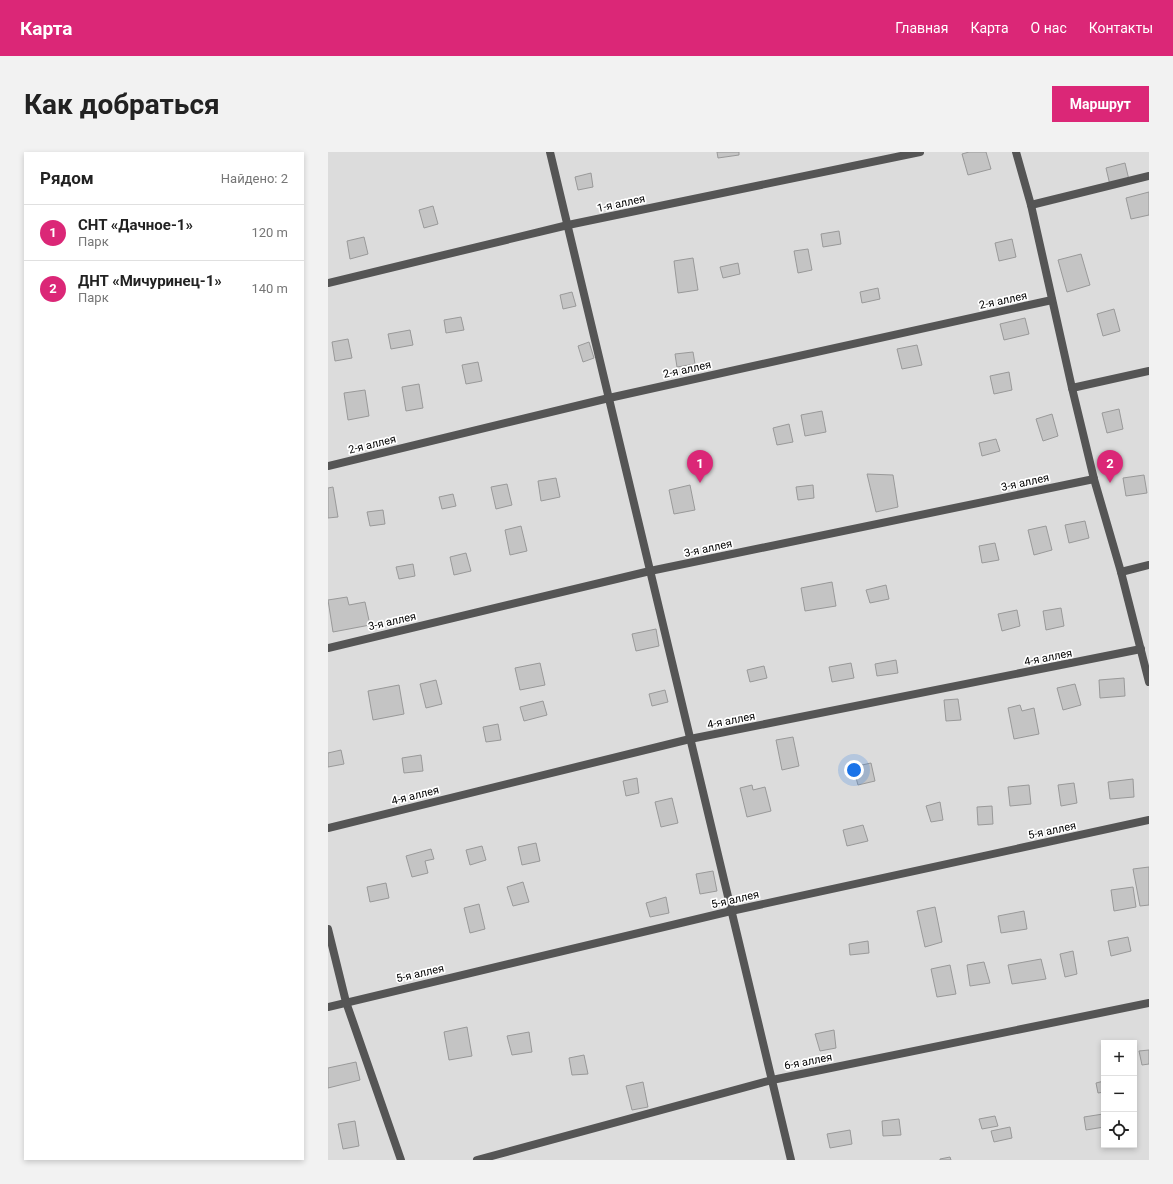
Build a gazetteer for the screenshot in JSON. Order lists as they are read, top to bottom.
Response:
{
  "streets": {
    "lane": [
      "1-я аллея",
      "2-я аллея",
      "3-я аллея",
      "4-я аллея",
      "5-я аллея",
      "6-я аллея"
    ]
  },
  "page": {
    "header": "Карта",
    "nav": [
      "Главная",
      "Карта",
      "О нас",
      "Контакты"
    ],
    "buttons": "Маршрут",
    "title": "Как добраться",
    "heading": ["Рядом", "Найдено: 2"],
    "list": [
      {
        "mark": "1",
        "name": "СНТ «Дачное-1»",
        "note": "Парк",
        "value": "120 m"
      },
      {
        "mark": "2",
        "name": "ДНТ «Мичуринец-1»",
        "note": "Парк",
        "value": "140 m"
      }
    ],
    "pins": ["1", "2"],
    "map_buttons": ["+", "−"]
  }
}
